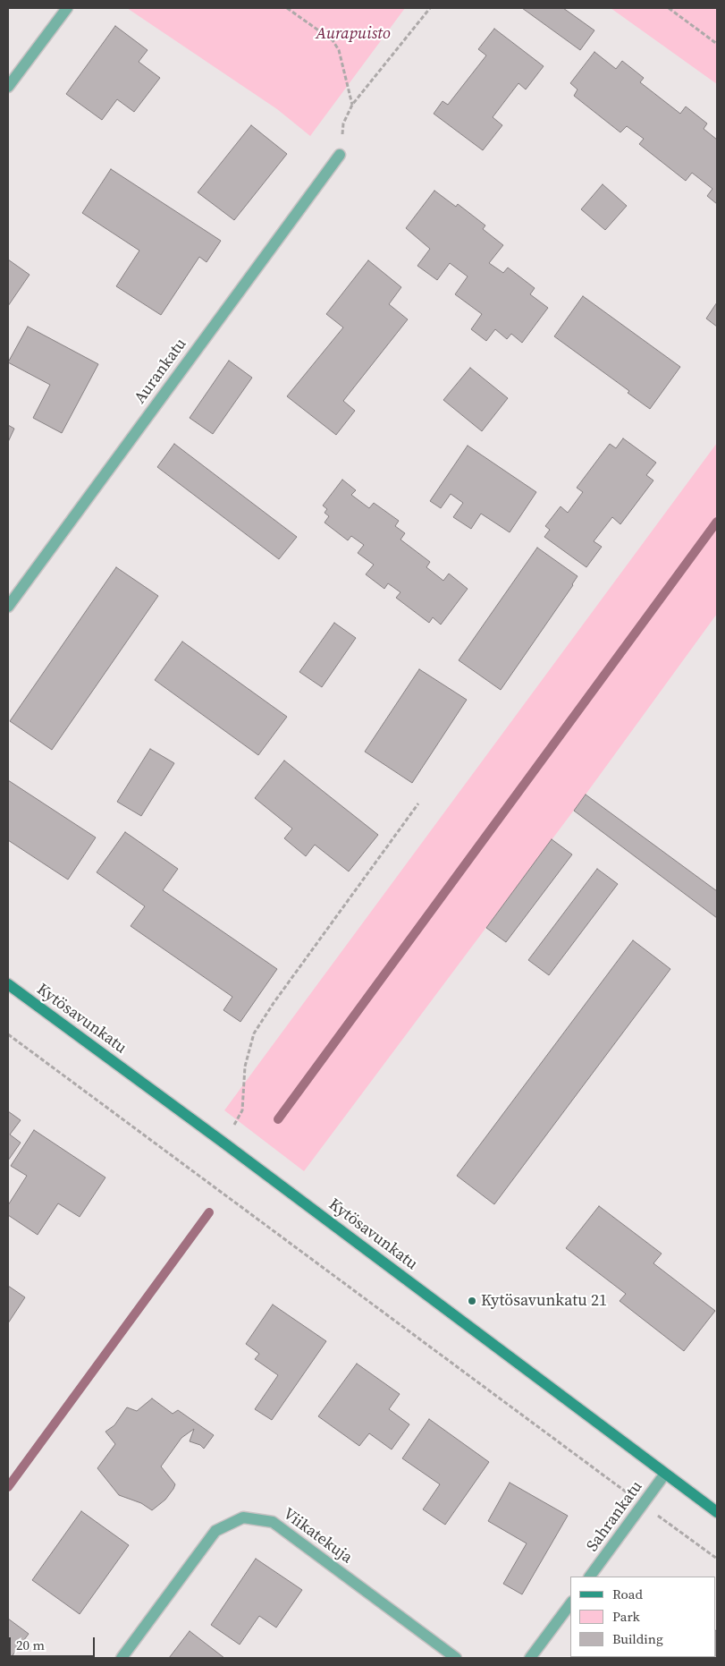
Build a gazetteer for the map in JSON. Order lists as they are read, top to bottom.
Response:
{
  "streets": {
    "street": [
      "Aurankatu",
      "Kytösavunkatu",
      "Sahrankatu",
      "Viikatekuja"
    ]
  },
  "crossings": [
    ["Kytösavunkatu", "Sahrankatu"]
  ],
  "parks": ["Aurapuisto"],
  "places": ["Kytösavunkatu 21"],
  "legend": ["Road", "Park", "Building"],
  "scale_bar": "20 m"
}
